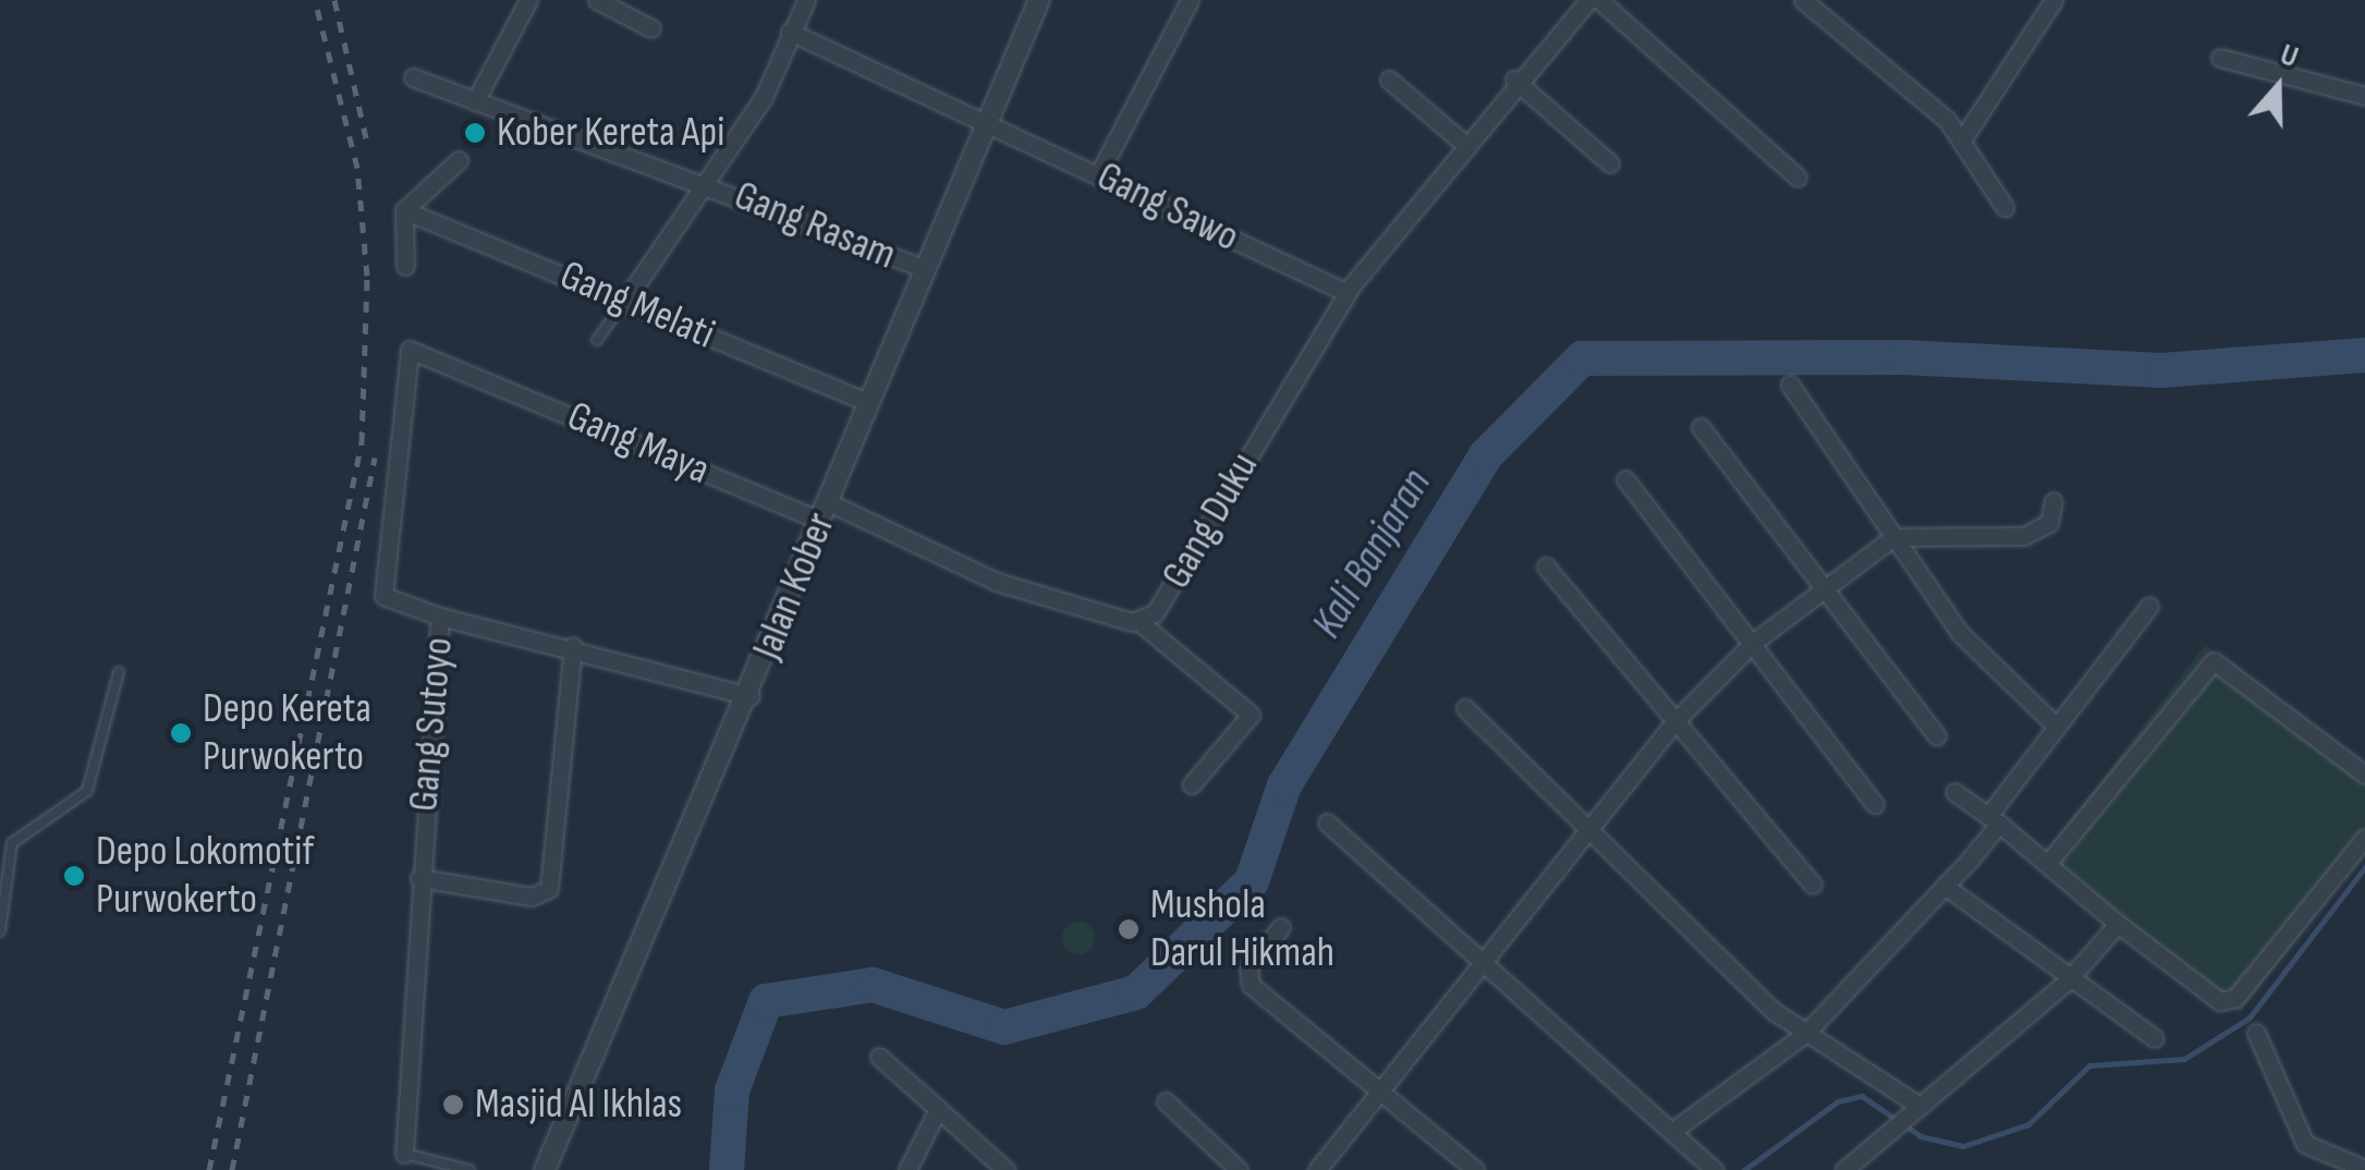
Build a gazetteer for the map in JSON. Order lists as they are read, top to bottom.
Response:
{
  "streets": {
    "street": [
      "Gang Sawo",
      "Gang Rasam",
      "Gang Melati",
      "Gang Maya",
      "Gang Duku",
      "Jalan Kober",
      "Gang Sutoyo"
    ]
  },
  "crossings": [
    ["Gang Sawo", "Gang Duku"],
    ["Gang Sawo", "Jalan Kober"],
    ["Gang Rasam", "Jalan Kober"],
    ["Gang Melati", "Jalan Kober"],
    ["Gang Maya", "Gang Duku"],
    ["Gang Maya", "Jalan Kober"],
    ["Gang Maya", "Gang Sutoyo"],
    ["Gang Duku", "Jalan Kober"],
    ["Jalan Kober", "Gang Sutoyo"]
  ],
  "water": ["Kali Banjaran"],
  "places": [
    "Kober Kereta Api",
    "Depo Kereta Purwokerto",
    "Depo Lokomotif Purwokerto",
    "Mushola Darul Hikmah",
    "Masjid Al Ikhlas"
  ],
  "north": "top"
}
